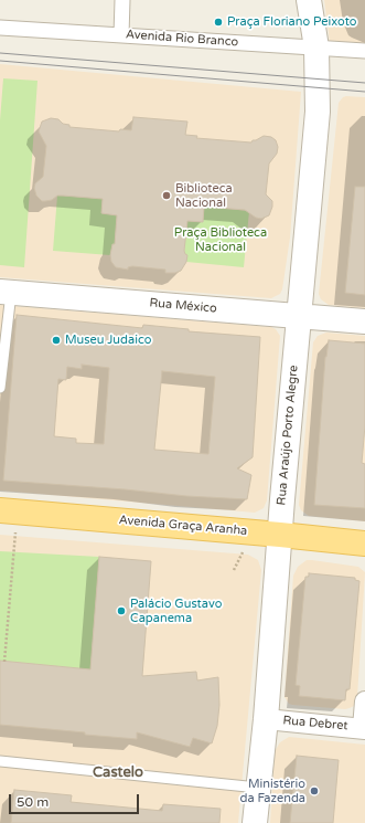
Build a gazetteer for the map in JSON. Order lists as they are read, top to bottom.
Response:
{
  "streets": {
    "main road": ["Avenida Graça Aranha"],
    "street": [
      "Avenida Rio Branco",
      "Rua México",
      "Rua Araújo Porto Alegre",
      "Rua Debret"
    ]
  },
  "crossings": [
    ["Avenida Rio Branco", "Rua Araújo Porto Alegre"],
    ["Rua México", "Rua Araújo Porto Alegre"],
    ["Rua Araújo Porto Alegre", "Avenida Graça Aranha"],
    ["Rua Araújo Porto Alegre", "Rua Debret"]
  ],
  "districts": ["Castelo"],
  "parks": ["Praça Biblioteca Nacional"],
  "places": [
    "Praça Floriano Peixoto",
    "Biblioteca Nacional",
    "Museu Judaico",
    "Palácio Gustavo Capanema",
    "Ministério da Fazenda"
  ],
  "scale_bar": "50 m"
}
